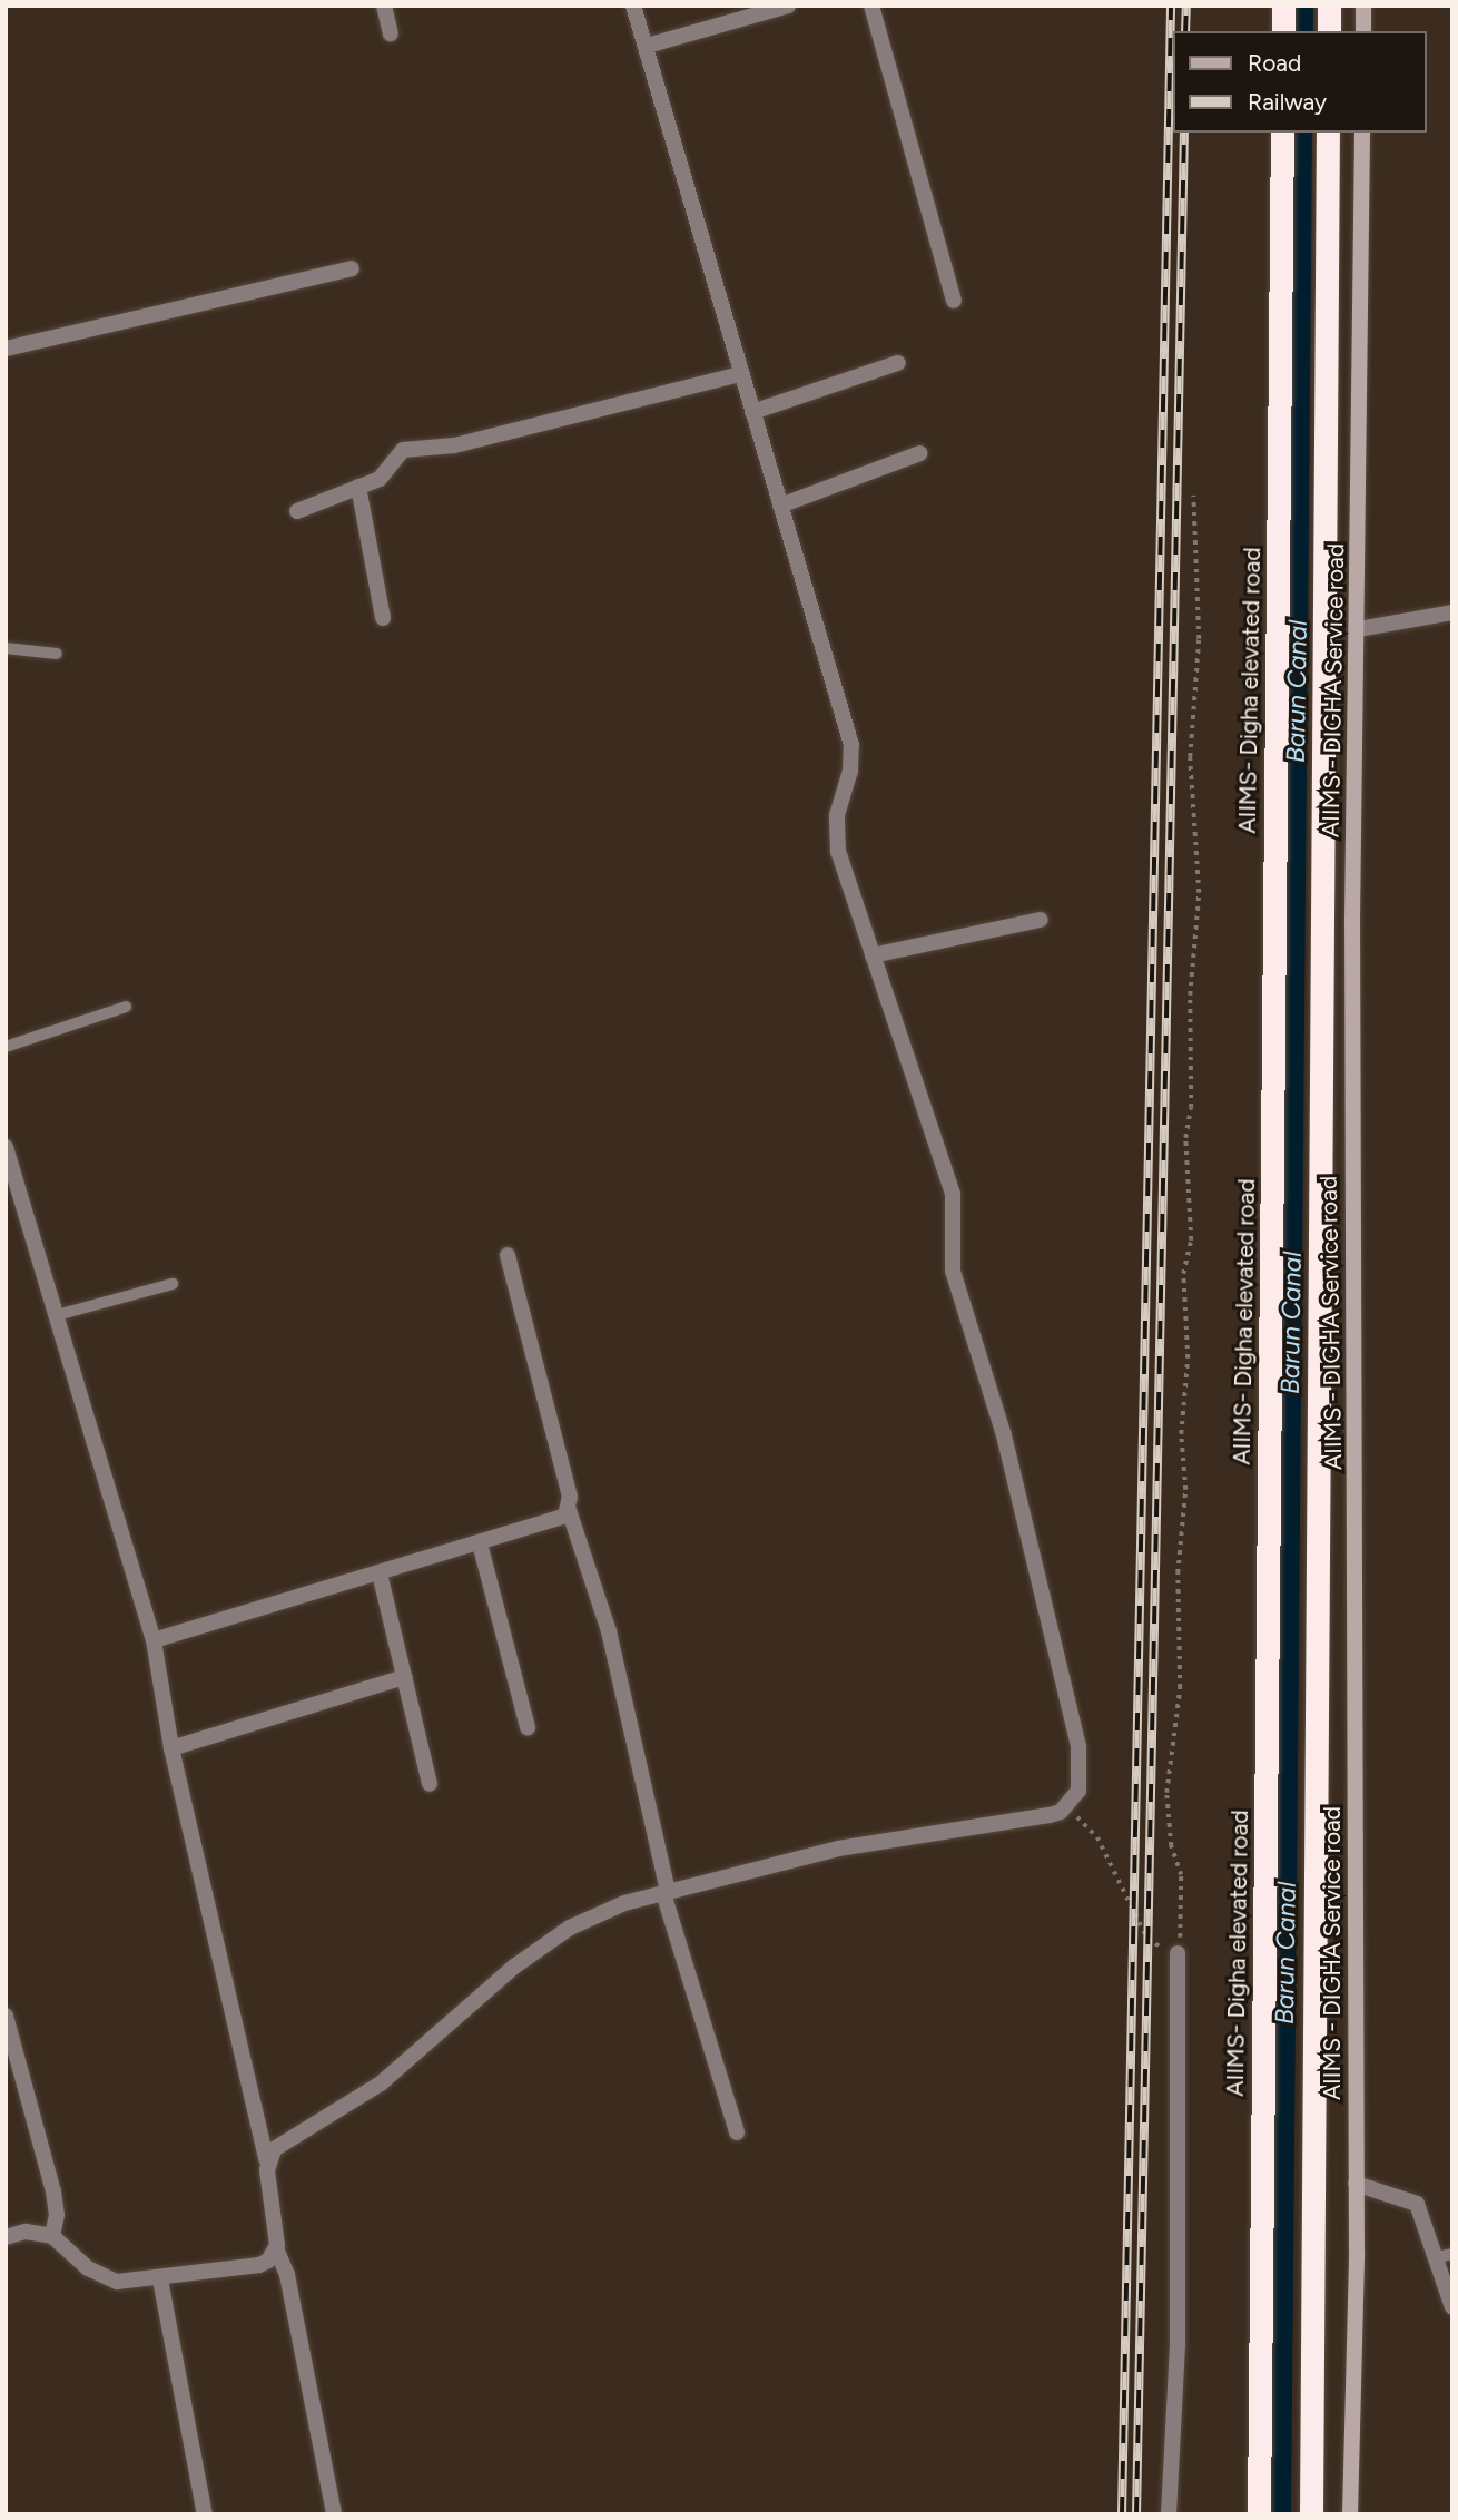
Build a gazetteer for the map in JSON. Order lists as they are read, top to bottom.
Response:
{
  "streets": {
    "highway": ["AIIMS- Digha elevated road"],
    "main road": ["AIIMS - DIGHA Service road"]
  },
  "water": ["Barun Canal"],
  "legend": ["Road", "Railway"]
}
